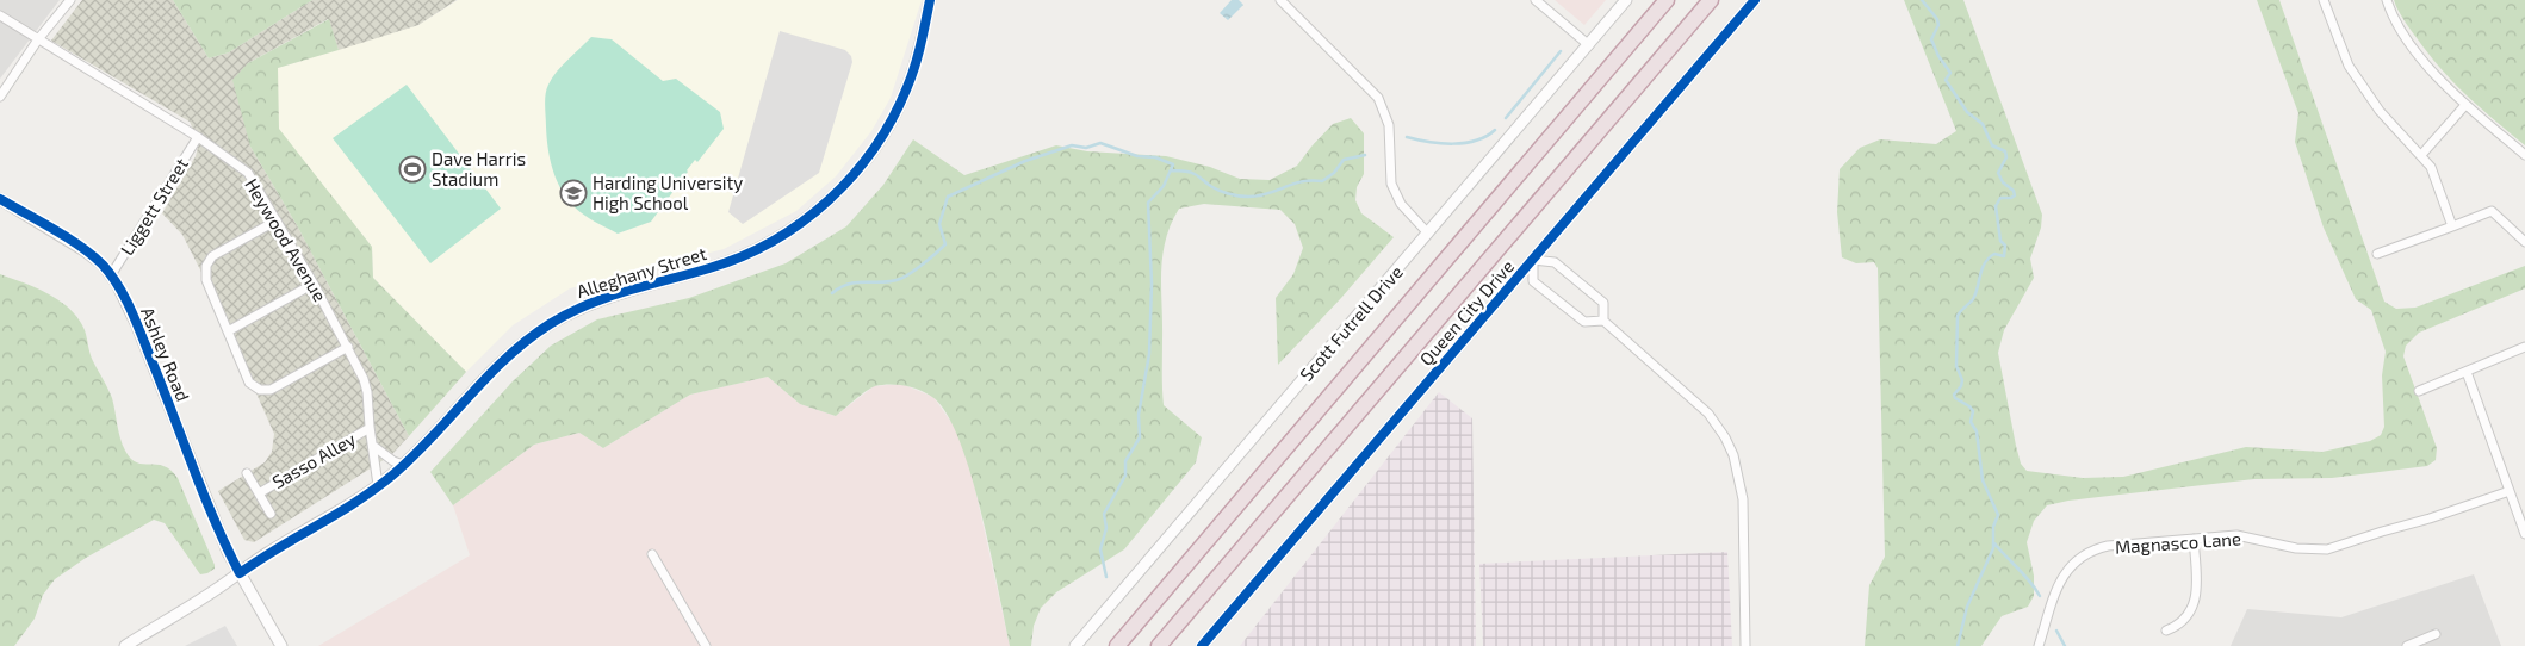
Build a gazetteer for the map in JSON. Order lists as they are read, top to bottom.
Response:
{
  "streets": {
    "street": [
      "Liggett Street",
      "Heywood Avenue",
      "Alleghany Street",
      "Queen City Drive",
      "Scott Futrell Drive",
      "Ashley Road",
      "Sasso Alley",
      "Magnasco Lane"
    ]
  },
  "crossings": [
    ["Liggett Street", "Heywood Avenue"],
    ["Liggett Street", "Ashley Road"],
    ["Heywood Avenue", "Alleghany Street"],
    ["Heywood Avenue", "Sasso Alley"],
    ["Alleghany Street", "Ashley Road"]
  ],
  "places": {
    "sports": ["Dave Harris Stadium"],
    "school or university": ["Harding University High School"]
  }
}
